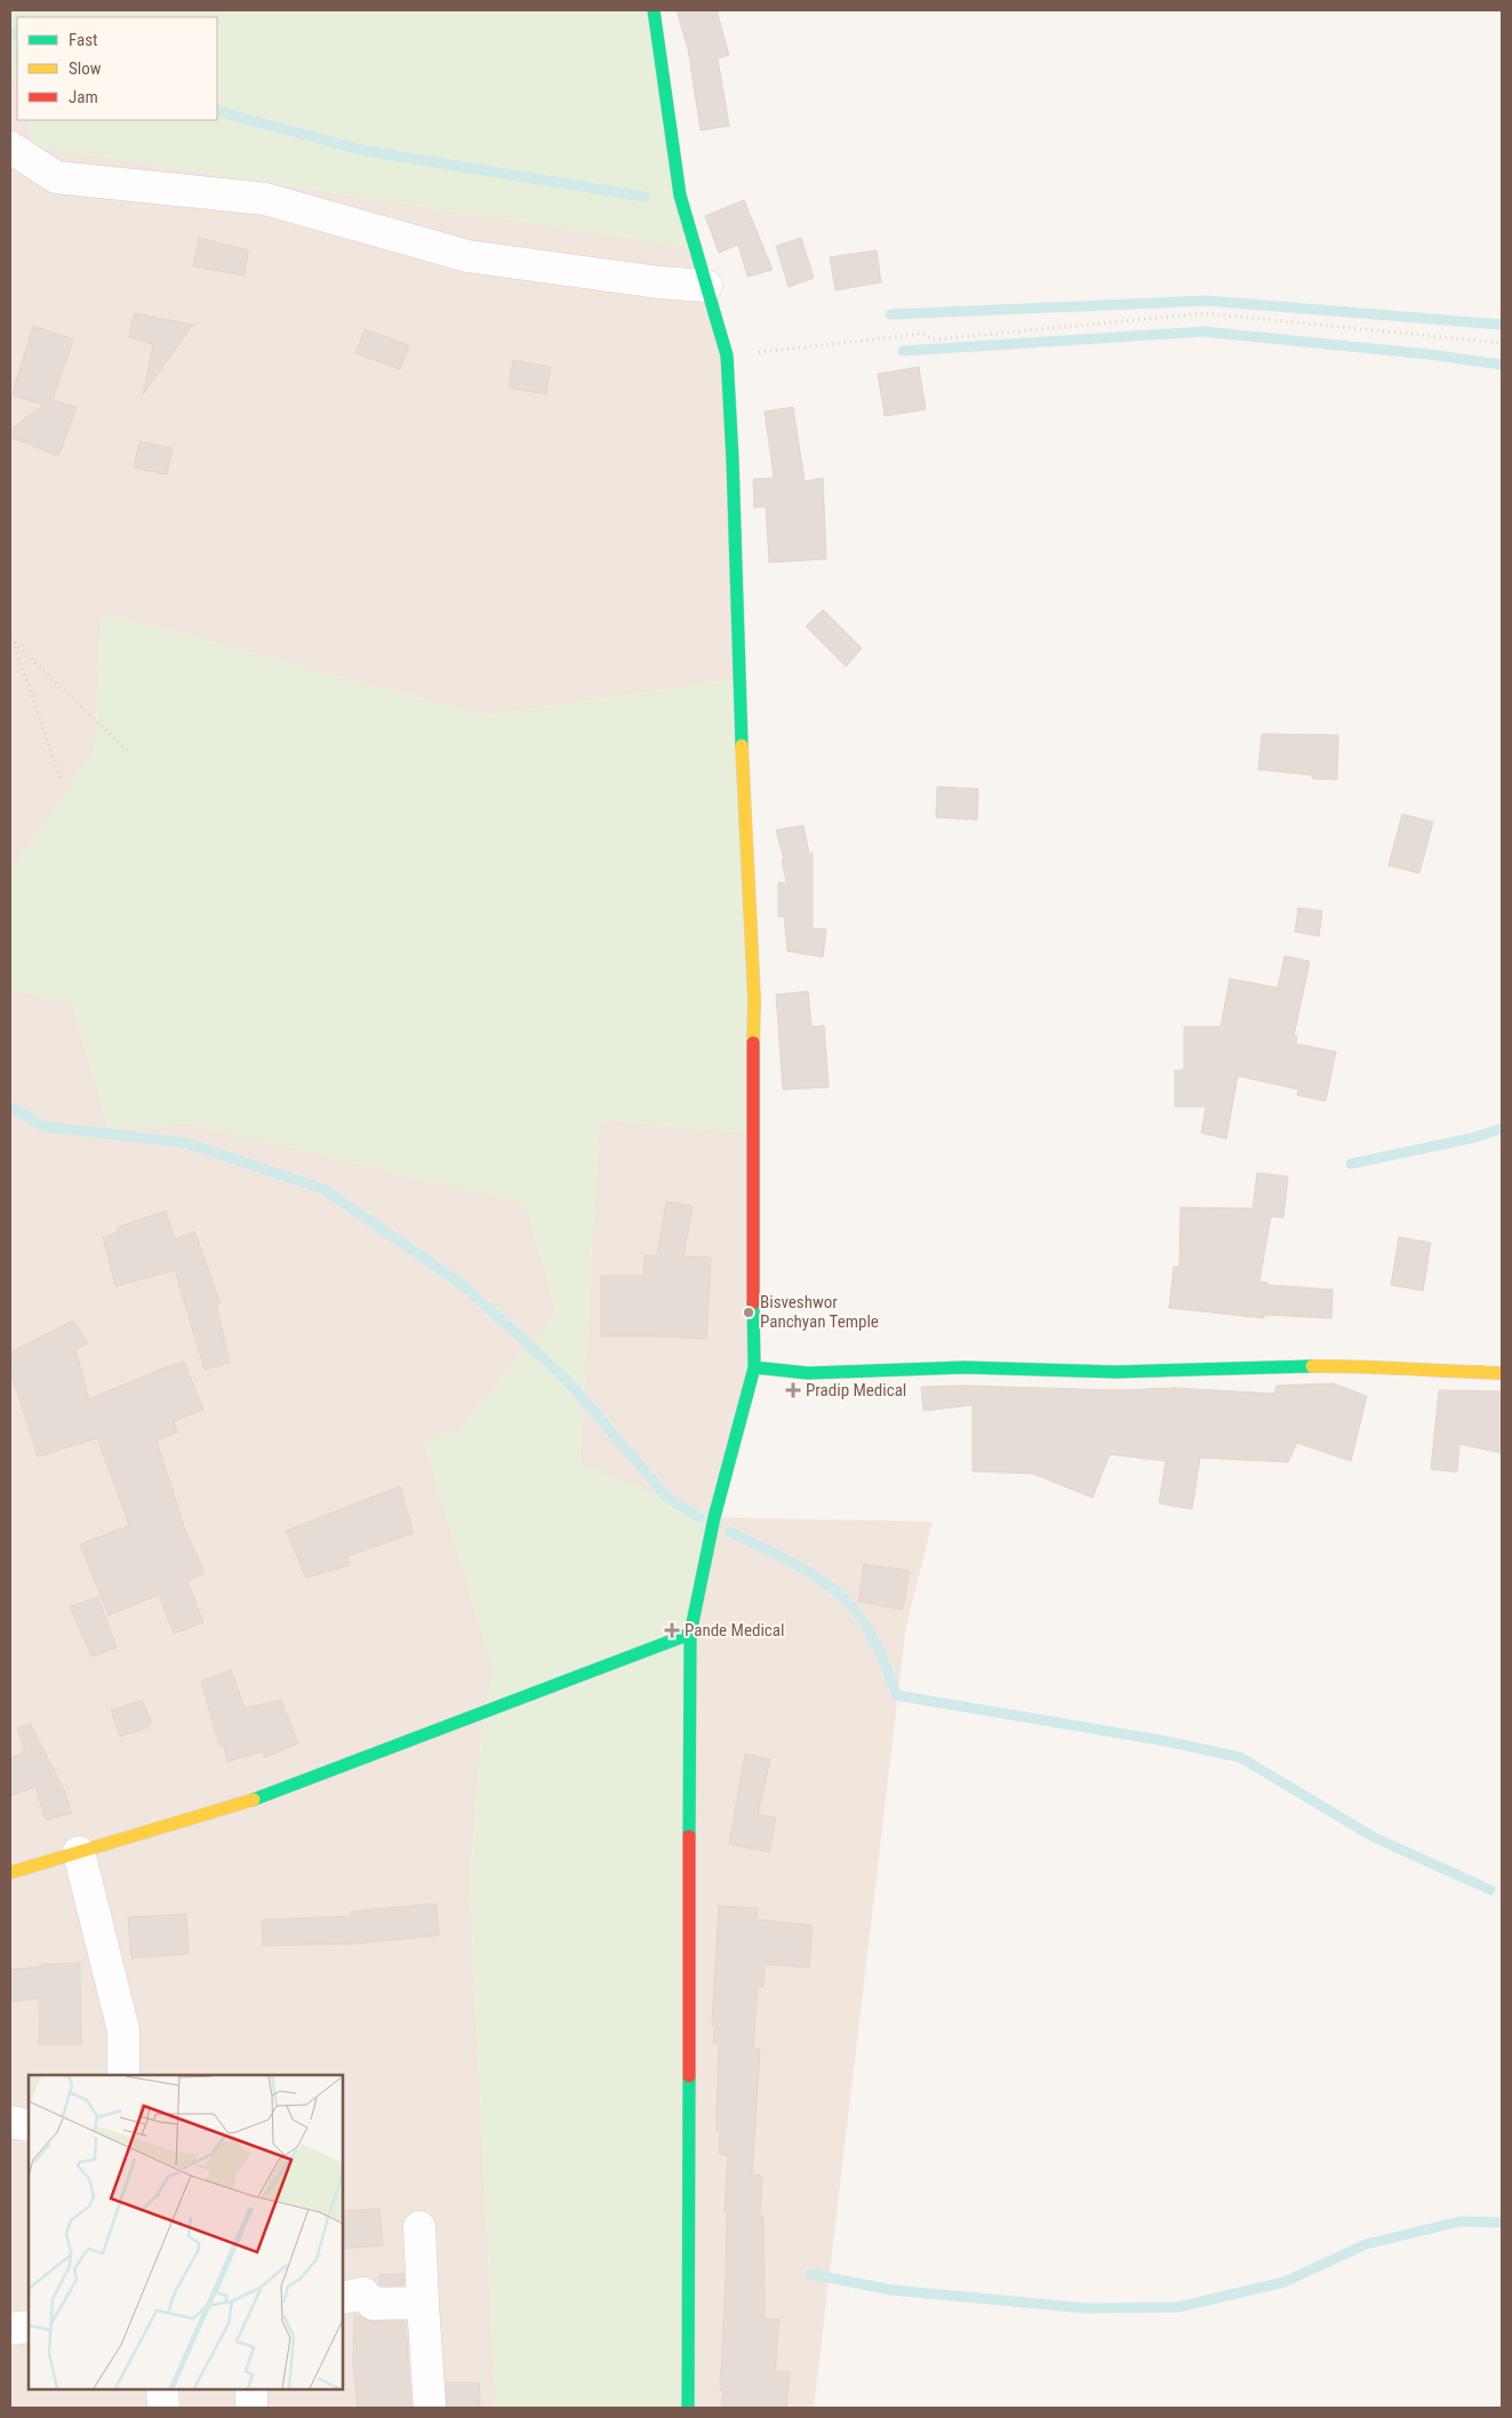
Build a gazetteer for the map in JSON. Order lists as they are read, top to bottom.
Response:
{
  "places": {
    "other": ["Bisveshwor Panchyan Temple"],
    "health": ["Pradip Medical", "Pande Medical"]
  },
  "legend": ["Fast", "Slow", "Jam"]
}
